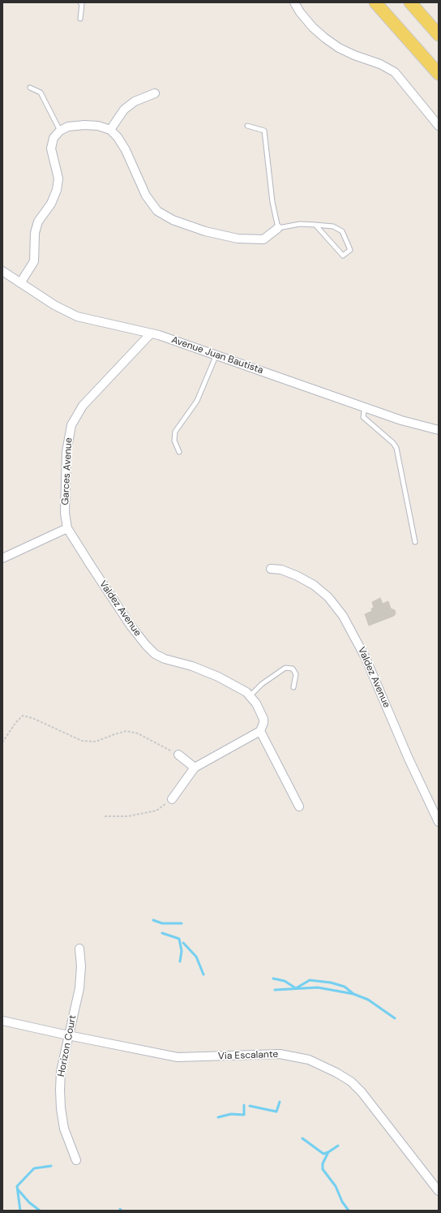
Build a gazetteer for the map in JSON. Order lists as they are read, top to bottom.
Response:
{
  "streets": {
    "street": [
      "Avenue Juan Bautista",
      "Garces Avenue",
      "Valdez Avenue",
      "Horizon Court",
      "Via Escalante"
    ]
  },
  "crossings": [
    ["Avenue Juan Bautista", "Garces Avenue"],
    ["Garces Avenue", "Valdez Avenue"],
    ["Horizon Court", "Via Escalante"]
  ]
}
